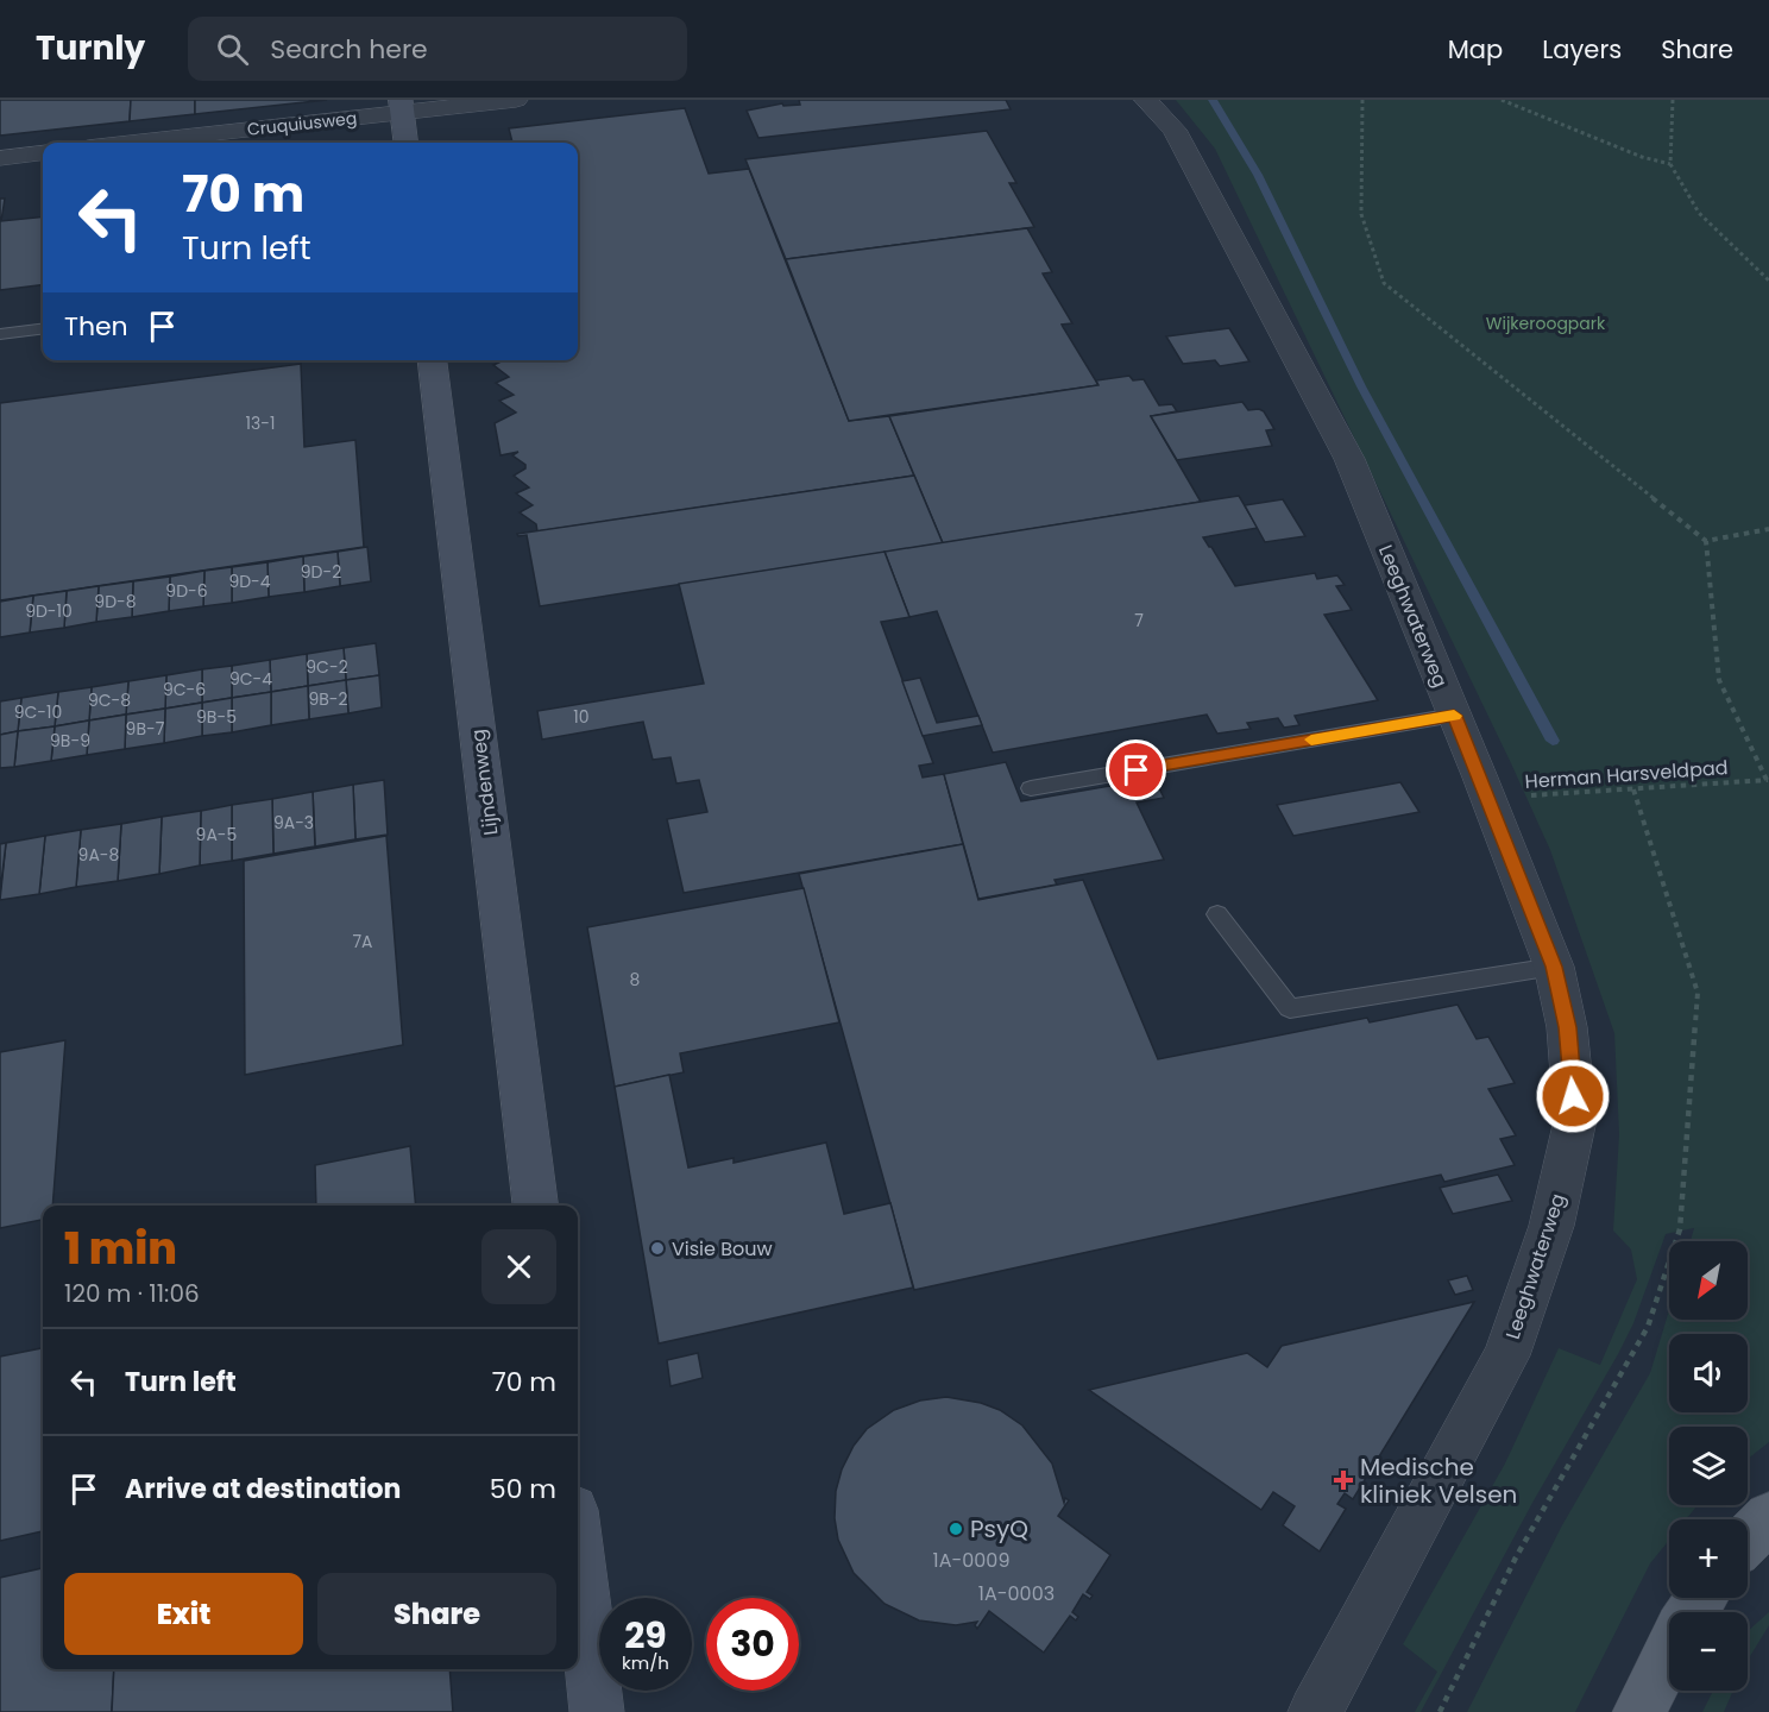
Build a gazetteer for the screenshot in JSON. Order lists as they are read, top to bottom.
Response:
{
  "streets": {
    "street": ["Cruquiusweg", "Leeghwaterweg", "Lijndenweg"],
    "path": ["Herman Harsveldpad"]
  },
  "crossings": [
    ["Leeghwaterweg", "Herman Harsveldpad"]
  ],
  "parks": ["Wijkeroogpark"],
  "places": {
    "other": ["Visie Bouw", "PsyQ"],
    "health": ["Medische kliniek Velsen"]
  },
  "house_numbers": [
    "13-1",
    "9D-2",
    "9D-4",
    "9D-6",
    "9D-8",
    "9D-10",
    "7",
    "9C-2",
    "9C-4",
    "9C-6",
    "9B-2",
    "9C-8",
    "9C-10",
    "9B-5",
    "10",
    "9B-7",
    "9B-9",
    "9A-3",
    "9A-5",
    "9A-8",
    "7A",
    "8",
    "1A-0009",
    "1A-0003"
  ],
  "north": "bottom left",
  "page": {
    "header": "Turnly",
    "search": "Search here",
    "nav": ["Map", "Layers", "Share"],
    "turn": ["70 m", "Turn left"],
    "then": "Then",
    "heading": ["1 min", "120 m · 11:06"],
    "map_buttons": ["+", "−"],
    "list": [
      {
        "name": "Turn left",
        "value": "70 m"
      },
      {
        "name": "Arrive at destination",
        "value": "50 m"
      }
    ],
    "buttons": ["Exit", "Share"],
    "speed": "29 km/h",
    "limit": "30"
  }
}
